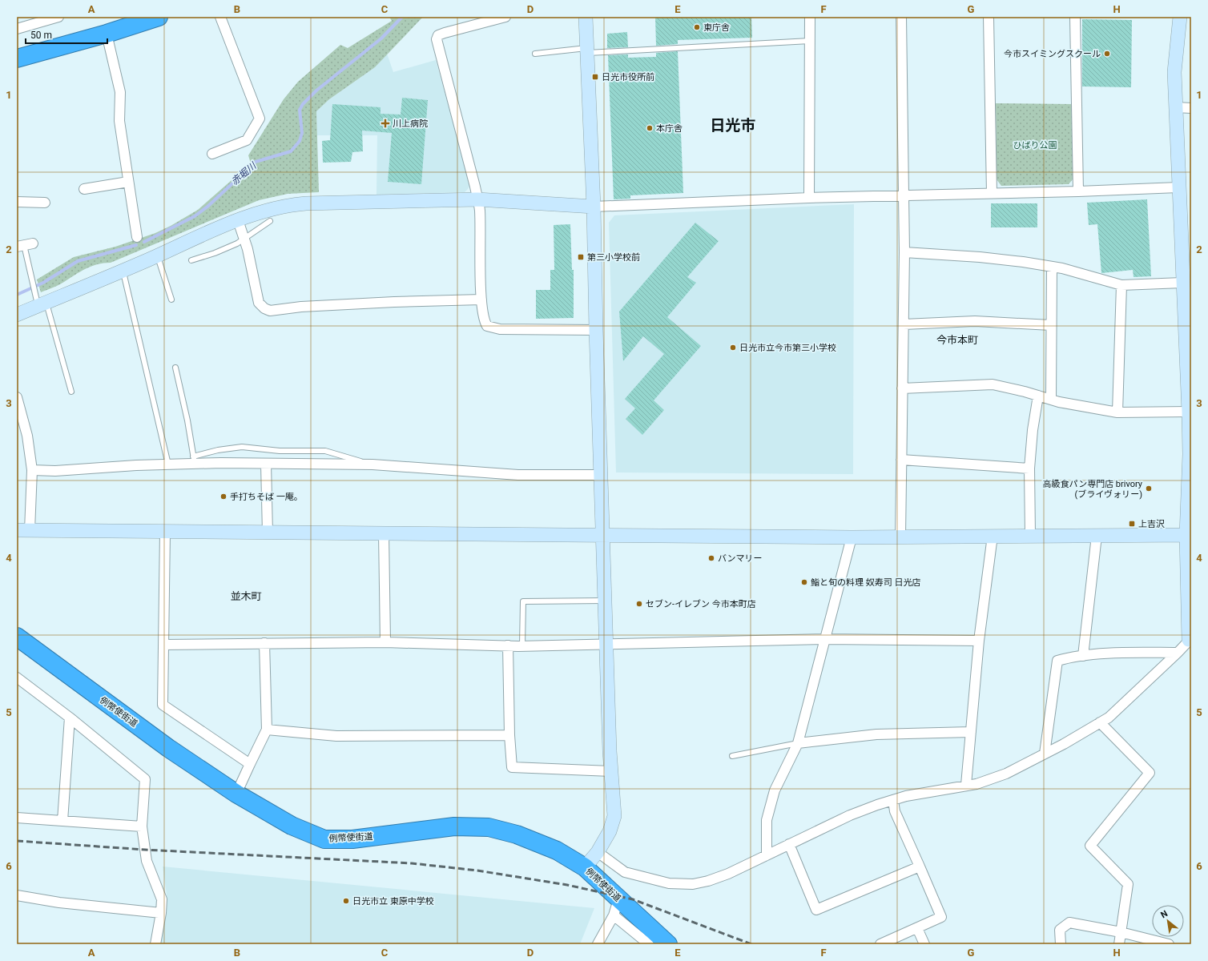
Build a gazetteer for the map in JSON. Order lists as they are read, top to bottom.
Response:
{
  "streets": {
    "highway": ["例幣使街道"]
  },
  "districts": ["日光市", "今市本町", "並木町"],
  "water": ["赤堀川"],
  "parks": ["ひばり公園"],
  "places": {
    "other": [
      "東庁舎",
      "今市スイミングスクール",
      "本庁舎",
      "日光市立今市第三小学校",
      "高級食パン専門店 brivory (ブライヴォリー)",
      "手打ちそば 一庵。",
      "バンマリー",
      "鮨と旬の料理 奴寿司 日光店",
      "セブン-イレブン 今市本町店",
      "日光市立 東原中学校"
    ],
    "transit": ["日光市役所前", "第三小学校前", "上吉沢"],
    "health": ["川上病院"]
  },
  "scale_bar": "50 m",
  "north": "top left",
  "grid": {
    "columns": [
      "A",
      "B",
      "C",
      "D",
      "E",
      "F",
      "G",
      "H"
    ],
    "rows": [
      "1",
      "2",
      "3",
      "4",
      "5",
      "6"
    ]
  }
}
